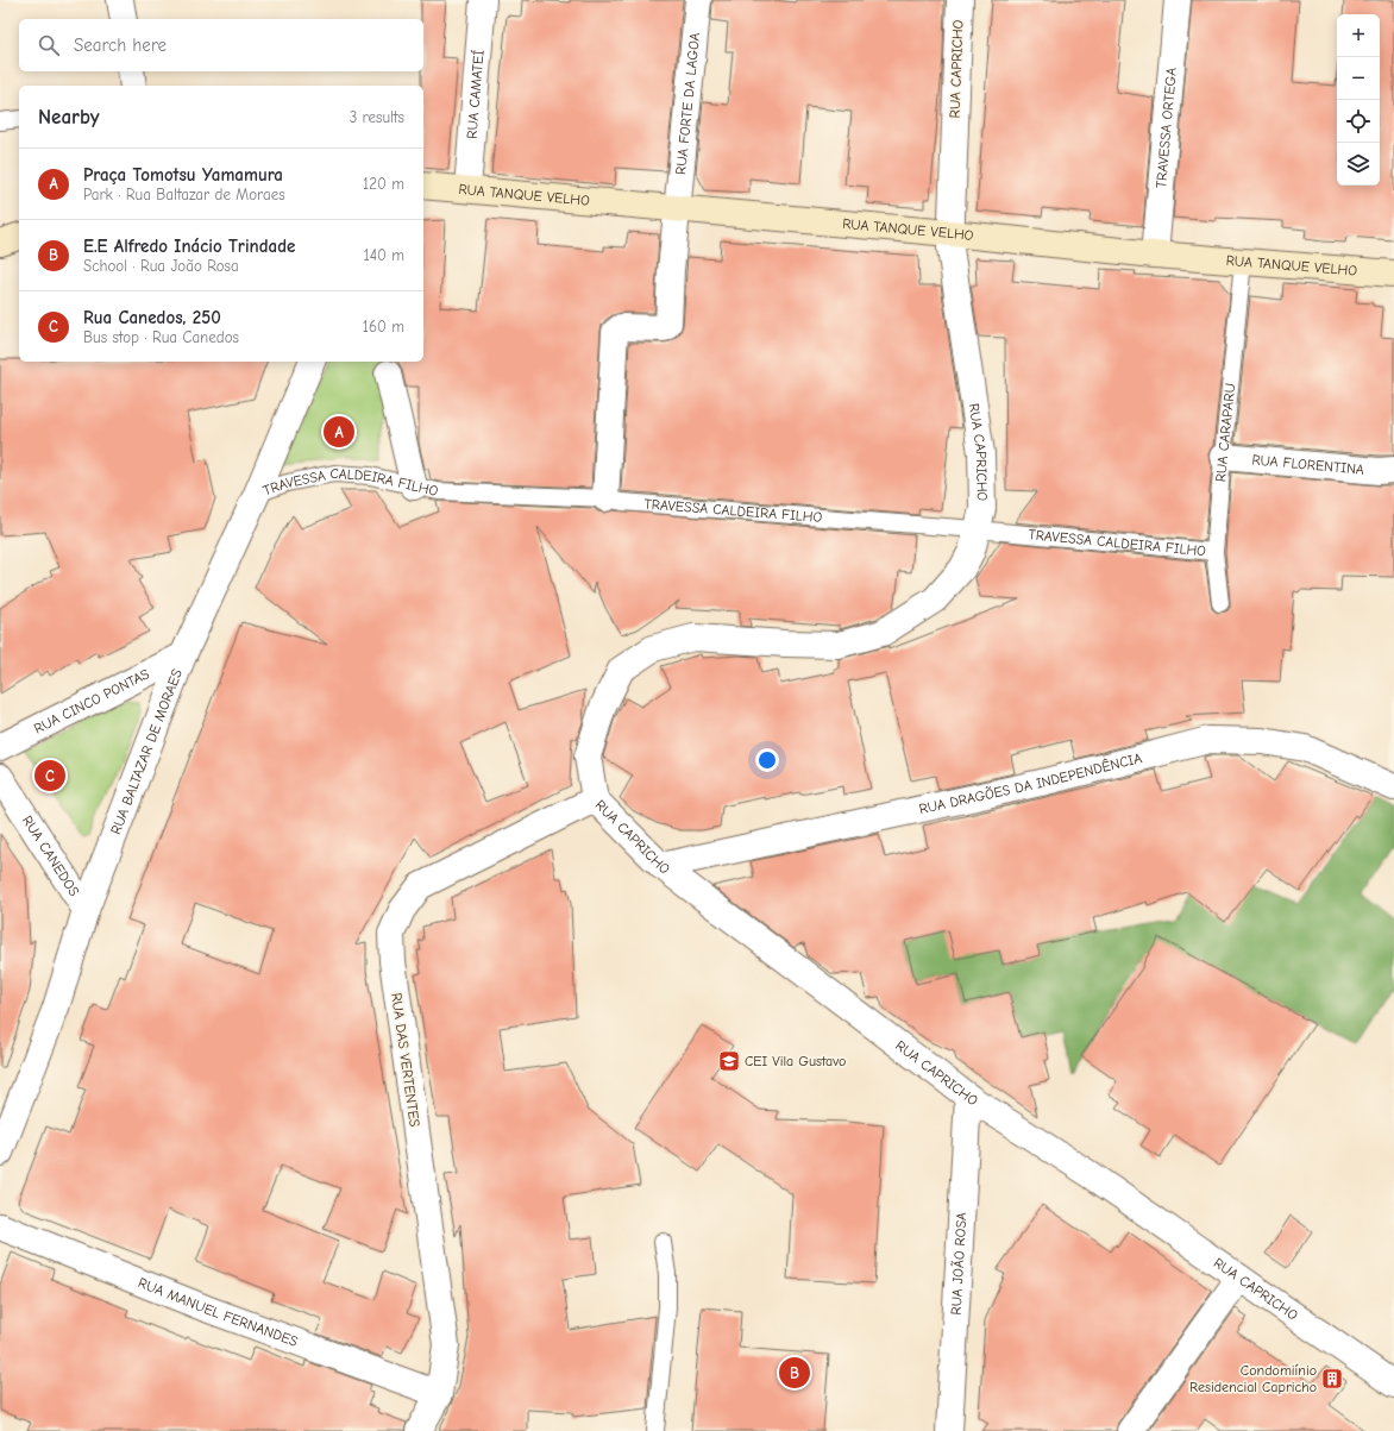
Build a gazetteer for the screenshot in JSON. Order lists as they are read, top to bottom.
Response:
{
  "streets": {
    "street": [
      "RUA CAPRICHO",
      "RUA CAMATEÍ",
      "RUA FORTE DA LAGOA",
      "TRAVESSA ORTEGA",
      "RUA TANQUE VELHO",
      "RUA FLORENTINA",
      "RUA CINCO PONTAS",
      "RUA BALTAZAR DE MORAES",
      "RUA DRAGÕES DA INDEPENDÊNCIA",
      "RUA CANEDOS",
      "RUA DAS VERTENTES",
      "RUA JOÃO ROSA",
      "RUA MANUEL FERNANDES"
    ],
    "lane": ["RUA CARAPARU", "TRAVESSA CALDEIRA FILHO"]
  },
  "crossings": [
    ["RUA CAPRICHO", "RUA TANQUE VELHO"],
    ["RUA CAPRICHO", "TRAVESSA CALDEIRA FILHO"],
    ["RUA CAPRICHO", "RUA DRAGÕES DA INDEPENDÊNCIA"],
    ["RUA CAPRICHO", "RUA DAS VERTENTES"],
    ["RUA CAPRICHO", "RUA JOÃO ROSA"],
    ["RUA CAMATEÍ", "RUA TANQUE VELHO"],
    ["RUA FORTE DA LAGOA", "RUA TANQUE VELHO"],
    ["RUA FORTE DA LAGOA", "TRAVESSA CALDEIRA FILHO"],
    ["TRAVESSA ORTEGA", "RUA TANQUE VELHO"],
    ["RUA TANQUE VELHO", "RUA CARAPARU"],
    ["RUA CARAPARU", "RUA FLORENTINA"],
    ["RUA CARAPARU", "TRAVESSA CALDEIRA FILHO"],
    ["TRAVESSA CALDEIRA FILHO", "RUA BALTAZAR DE MORAES"],
    ["RUA CINCO PONTAS", "RUA BALTAZAR DE MORAES"],
    ["RUA BALTAZAR DE MORAES", "RUA CANEDOS"],
    ["RUA DAS VERTENTES", "RUA MANUEL FERNANDES"]
  ],
  "places": {
    "school or university": ["CEI Vila Gustavo"],
    "building": ["Condomiínio Residencial Capricho"]
  },
  "page": {
    "map_buttons": ["+", "−"],
    "search": "Search here",
    "heading": ["Nearby", "3 results"],
    "list": [
      {
        "mark": "A",
        "name": "Praça Tomotsu Yamamura",
        "note": "Park · Rua Baltazar de Moraes",
        "value": "120 m"
      },
      {
        "mark": "B",
        "name": "E.E Alfredo Inácio Trindade",
        "note": "School · Rua João Rosa",
        "value": "140 m"
      },
      {
        "mark": "C",
        "name": "Rua Canedos, 250",
        "note": "Bus stop · Rua Canedos",
        "value": "160 m"
      }
    ],
    "pins": ["A", "C", "B"]
  }
}
